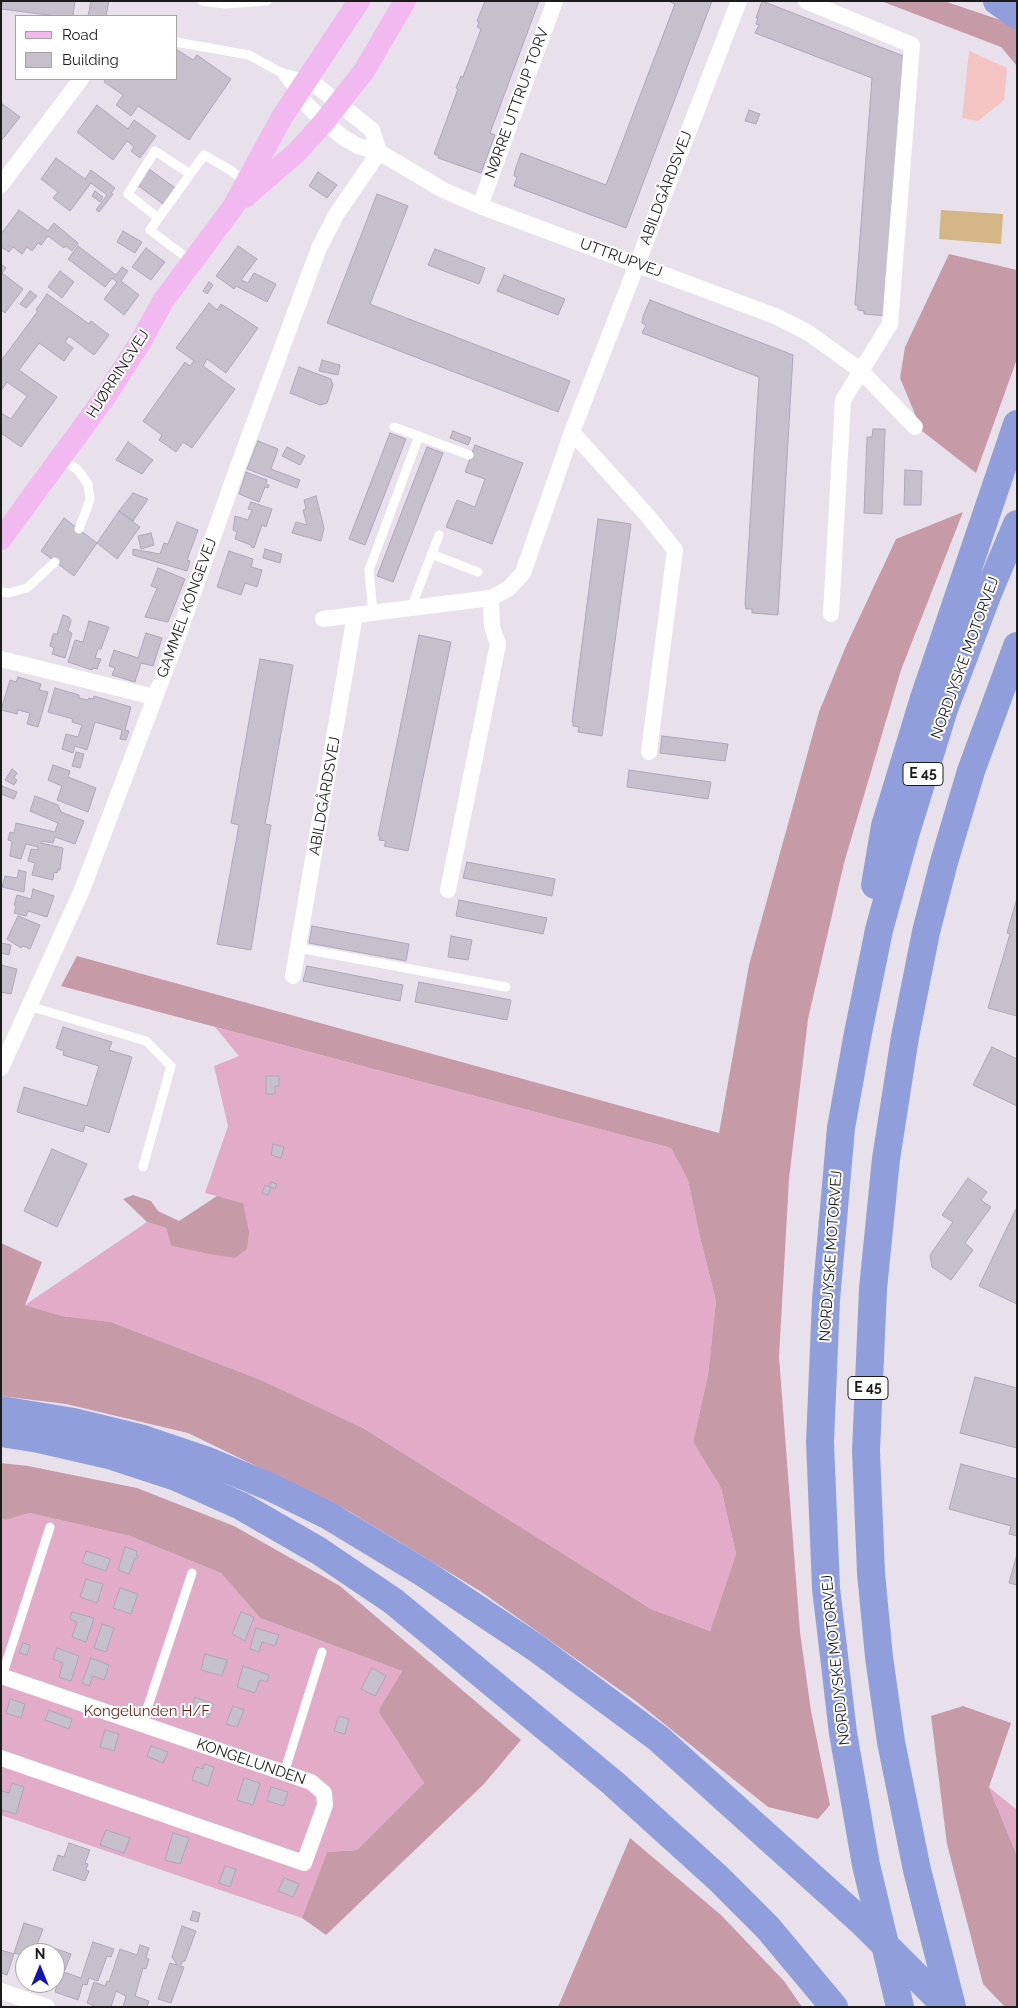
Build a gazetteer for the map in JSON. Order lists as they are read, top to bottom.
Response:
{
  "streets": {
    "highway": ["NORDJYSKE MOTORVEJ", "E 45"],
    "main road": ["HJØRRINGVEJ"],
    "street": [
      "NØRRE UTTRUP TORV",
      "ABILDGÅRDSVEJ",
      "UTTRUPVEJ",
      "GAMMEL KONGEVEJ",
      "KONGELUNDEN"
    ]
  },
  "crossings": [
    ["NØRRE UTTRUP TORV", "UTTRUPVEJ"],
    ["ABILDGÅRDSVEJ", "UTTRUPVEJ"],
    ["UTTRUPVEJ", "HJØRRINGVEJ"],
    ["UTTRUPVEJ", "GAMMEL KONGEVEJ"]
  ],
  "parks": ["Kongelunden H/F"],
  "legend": ["Road", "Building"],
  "north": "top"
}
